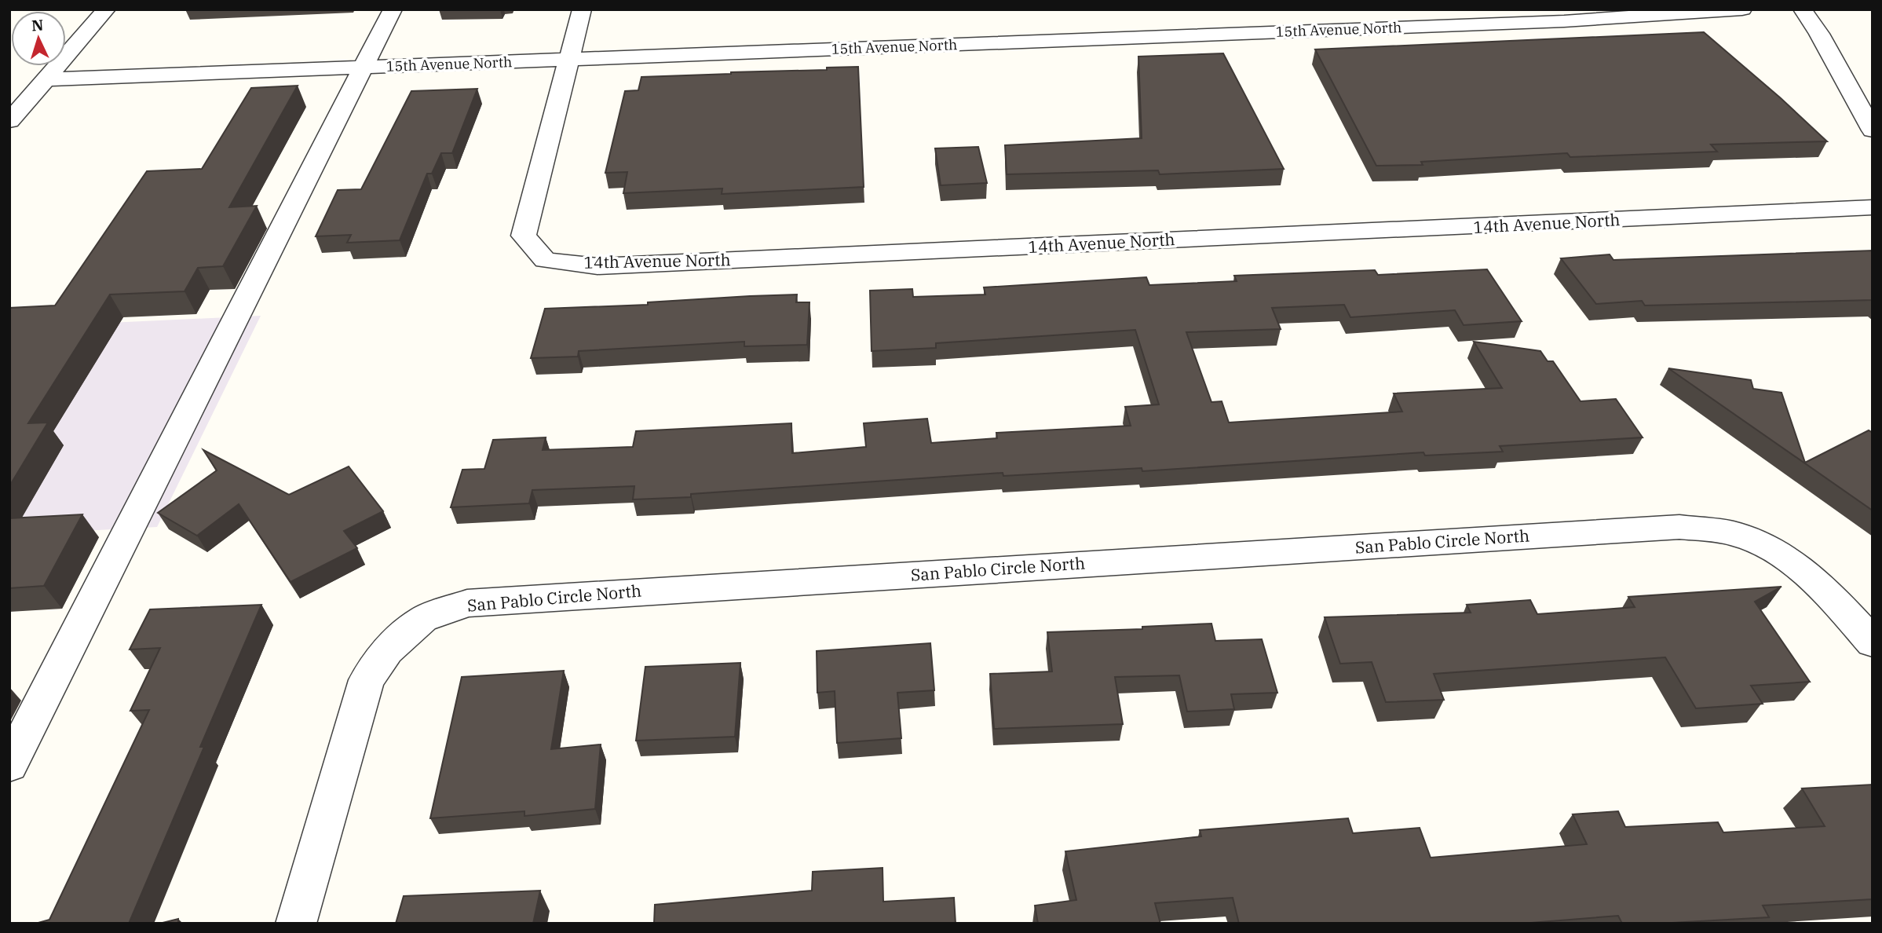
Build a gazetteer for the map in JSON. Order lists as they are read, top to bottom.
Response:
{
  "streets": {
    "street": ["15th Avenue North", "14th Avenue North", "San Pablo Circle North"]
  },
  "crossings": [
    ["15th Avenue North", "14th Avenue North"]
  ],
  "north": "top"
}
